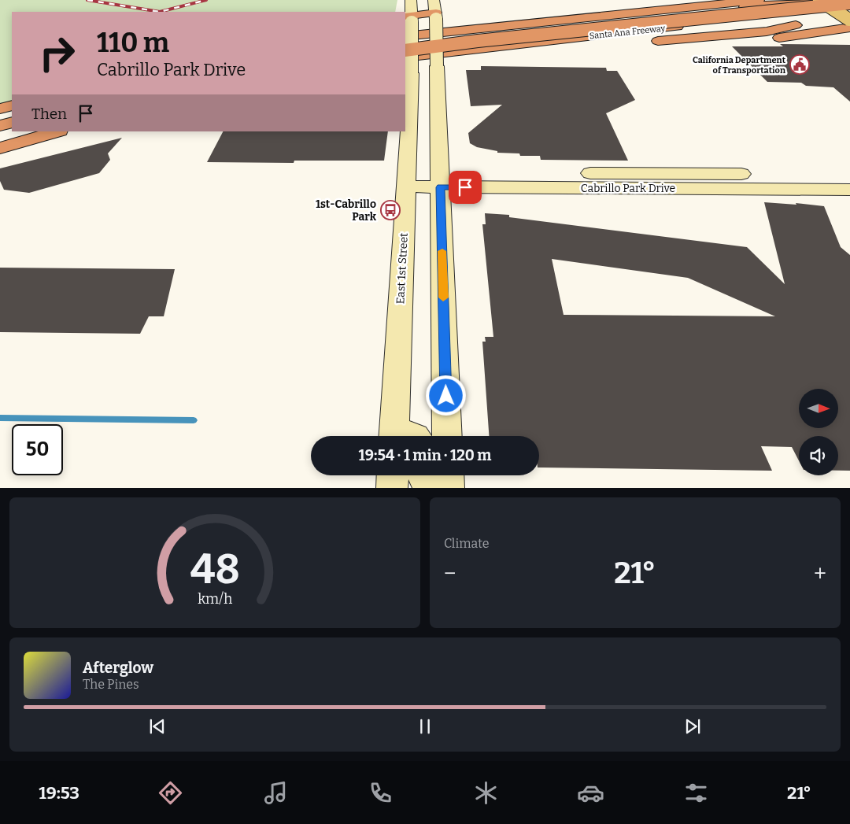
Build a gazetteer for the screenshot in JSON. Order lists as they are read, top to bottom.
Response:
{
  "streets": {
    "highway": ["Santa Ana Freeway"],
    "main road": ["Cabrillo Park Drive", "East 1st Street"]
  },
  "crossings": [
    ["Cabrillo Park Drive", "East 1st Street"]
  ],
  "places": {
    "public building": ["California Department of Transportation"],
    "bus stop": ["1st-Cabrillo Park"]
  },
  "north": "right",
  "page": {
    "turn": ["110 m", "Cabrillo Park Drive"],
    "then": "Then",
    "limit": "50",
    "trip": "19:54 · 1 min · 120 m",
    "tile": "Climate",
    "heat": ["−", "21°", "+"],
    "song": ["Afterglow", "The Pines"],
    "tabs": ["19:53", "21°"],
    "gauge": ["48", "km/h"]
  }
}
